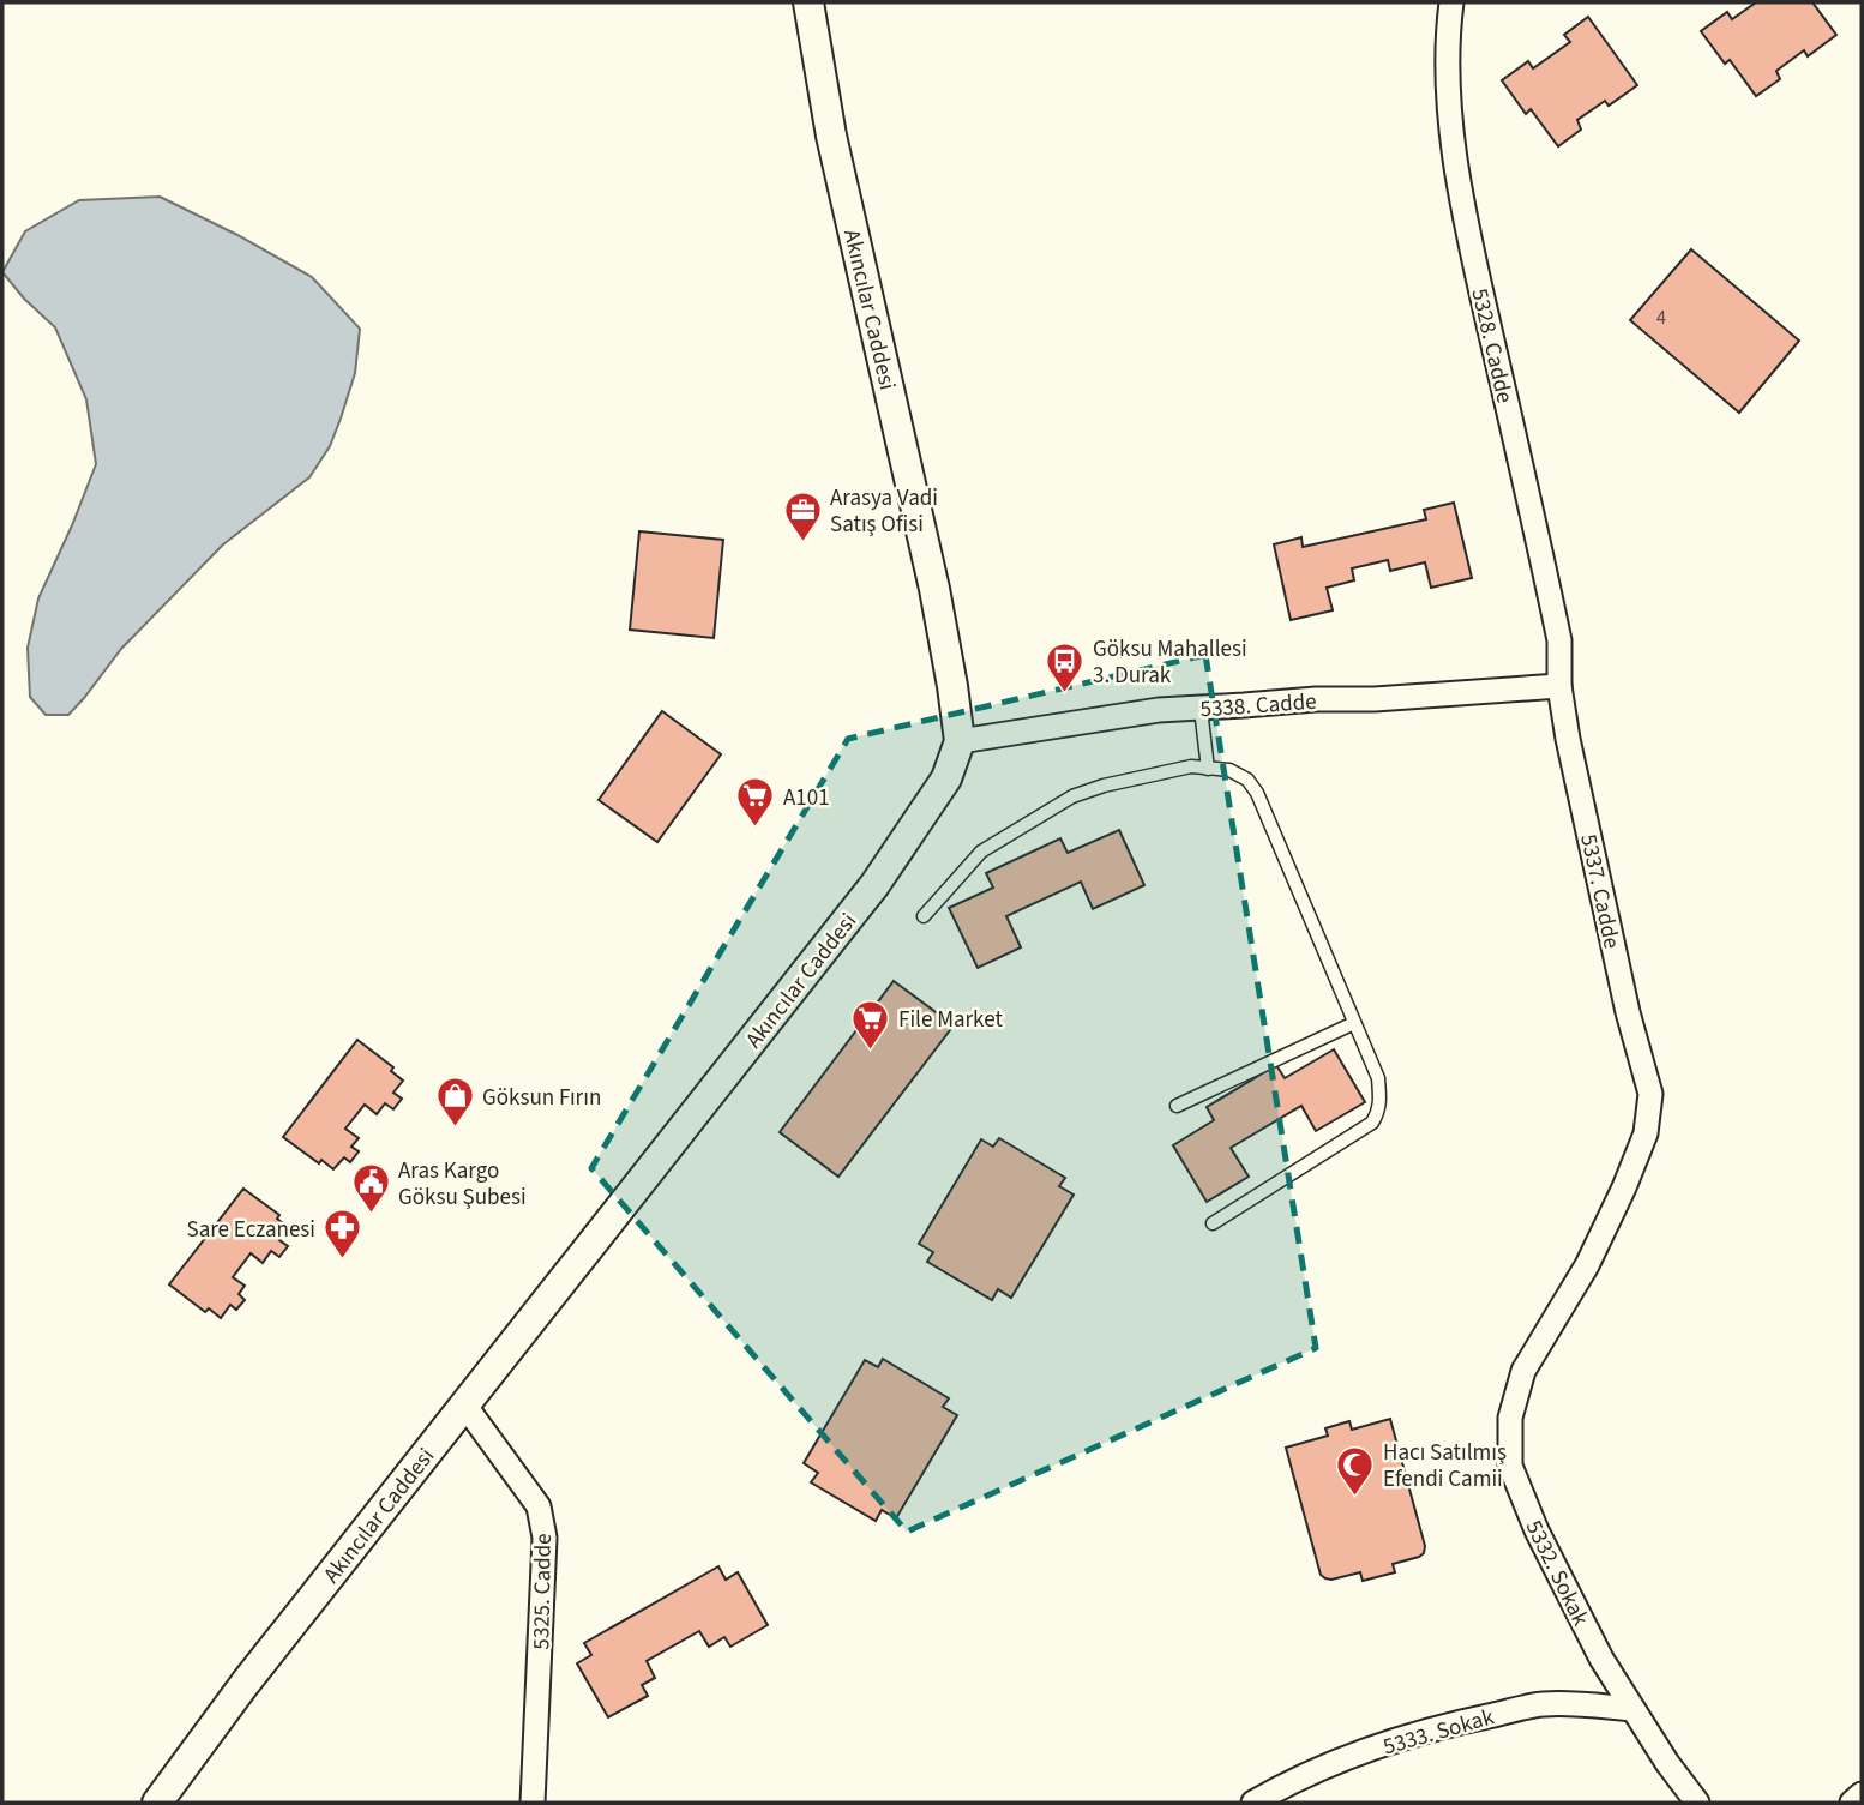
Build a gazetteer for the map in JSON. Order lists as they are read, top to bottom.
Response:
{
  "streets": {
    "street": [
      "Akıncılar Caddesi",
      "5328. Cadde",
      "5338. Cadde",
      "5337. Cadde",
      "5332. Sokak",
      "5325. Cadde",
      "5333. Sokak"
    ]
  },
  "crossings": [
    ["Akıncılar Caddesi", "5338. Cadde"],
    ["Akıncılar Caddesi", "5325. Cadde"],
    ["5328. Cadde", "5338. Cadde"],
    ["5328. Cadde", "5337. Cadde"],
    ["5338. Cadde", "5337. Cadde"],
    ["5337. Cadde", "5332. Sokak"],
    ["5332. Sokak", "5333. Sokak"]
  ],
  "places": {
    "office": ["Arasya Vadi Satış Ofisi"],
    "bus stop": ["Göksu Mahallesi 3. Durak"],
    "supermarket": ["A101", "File Market"],
    "shop": ["Göksun Fırın"],
    "public building": ["Aras Kargo Göksu Şubesi"],
    "pharmacy": ["Sare Eczanesi"],
    "mosque": ["Hacı Satılmış Efendi Camii"]
  },
  "house_numbers": ["4"]
}
